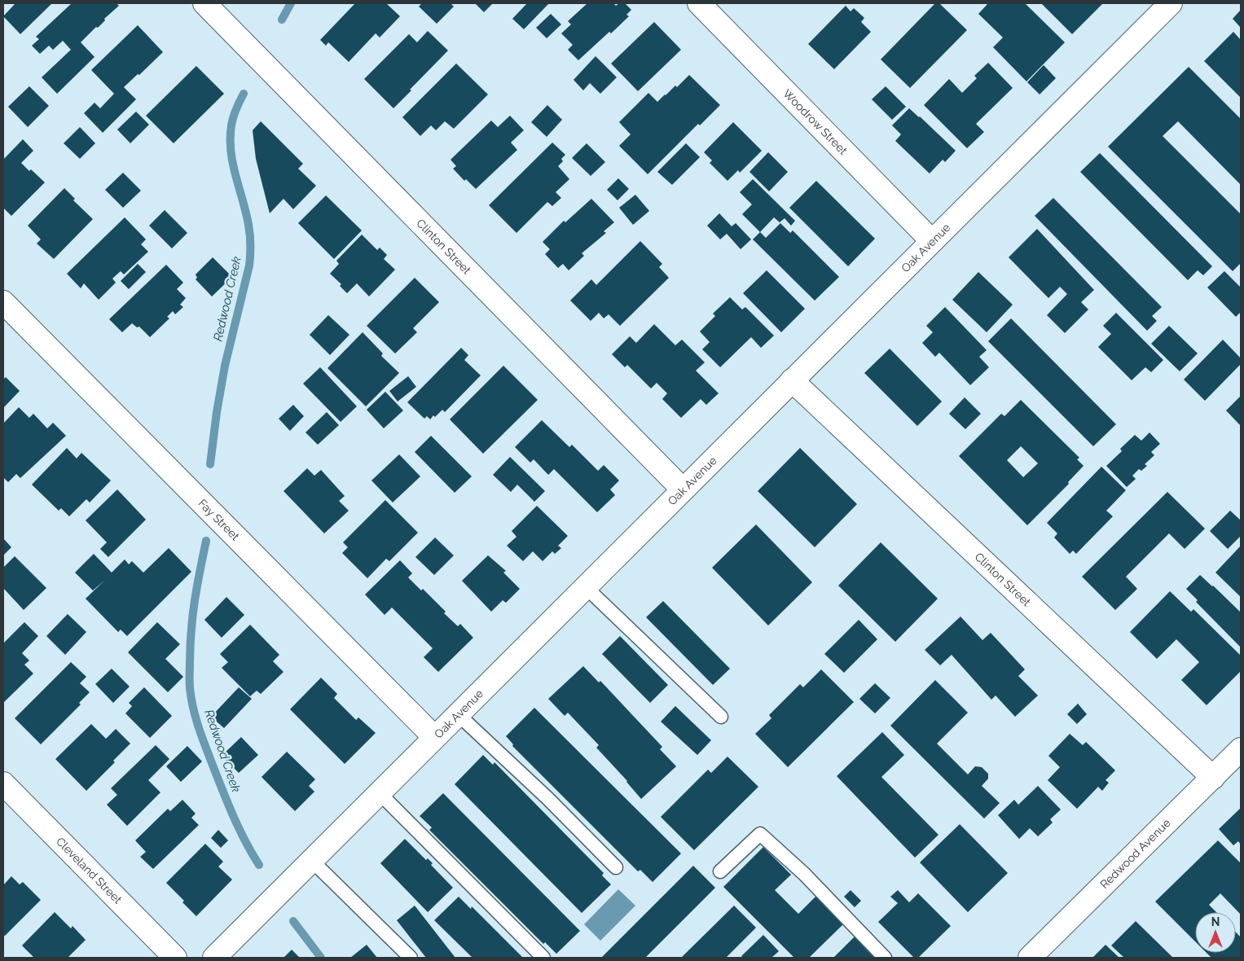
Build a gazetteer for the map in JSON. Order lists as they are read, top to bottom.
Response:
{
  "streets": {
    "street": [
      "Woodrow Street",
      "Clinton Street",
      "Oak Avenue",
      "Fay Street",
      "Redwood Avenue",
      "Cleveland Street"
    ]
  },
  "crossings": [
    ["Woodrow Street", "Oak Avenue"],
    ["Clinton Street", "Oak Avenue"],
    ["Clinton Street", "Redwood Avenue"],
    ["Oak Avenue", "Fay Street"]
  ],
  "water": ["Redwood Creek"],
  "north": "top"
}
